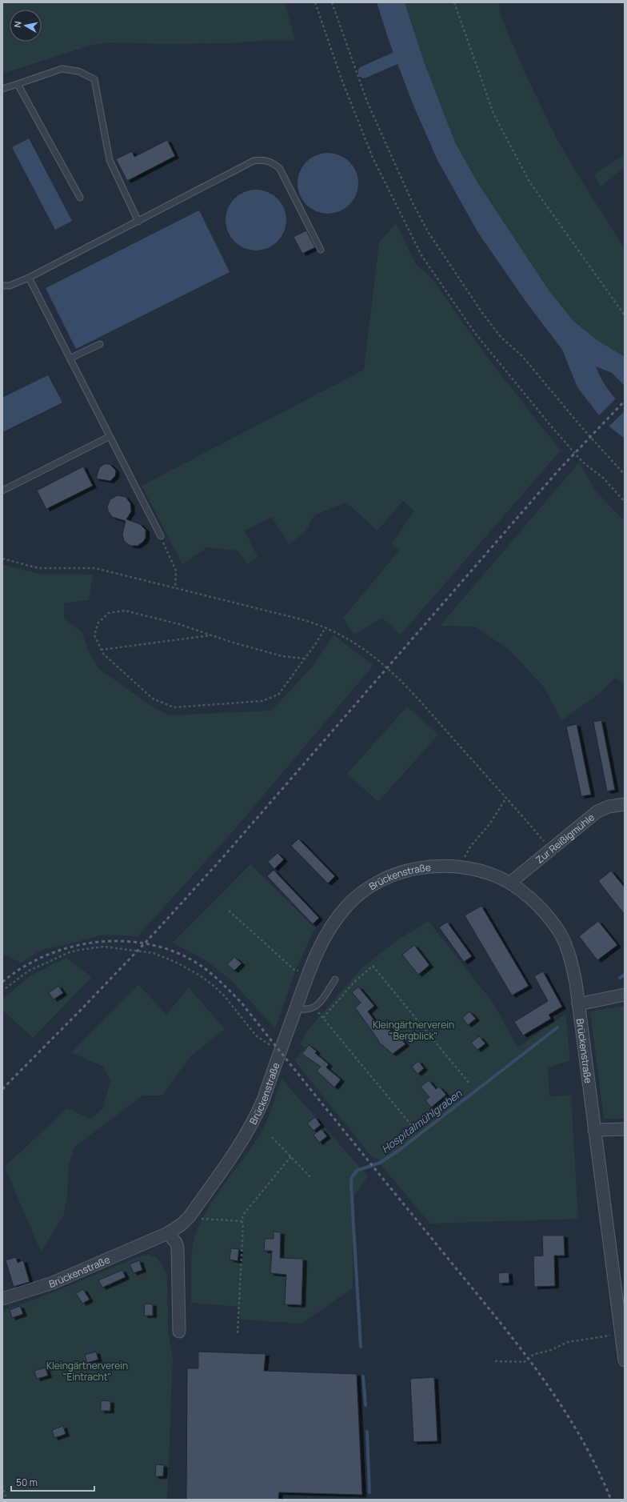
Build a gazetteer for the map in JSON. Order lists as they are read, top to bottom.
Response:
{
  "streets": {
    "street": ["Zur Reißigmühle", "Brückenstraße"]
  },
  "crossings": [
    ["Zur Reißigmühle", "Brückenstraße"]
  ],
  "water": ["Hospitalmühlgraben"],
  "parks": ["Kleingärtnerverein \"Bergblick\"", "Kleingärtnerverein \"Eintracht\""],
  "scale_bar": "50 m",
  "north": "left"
}
